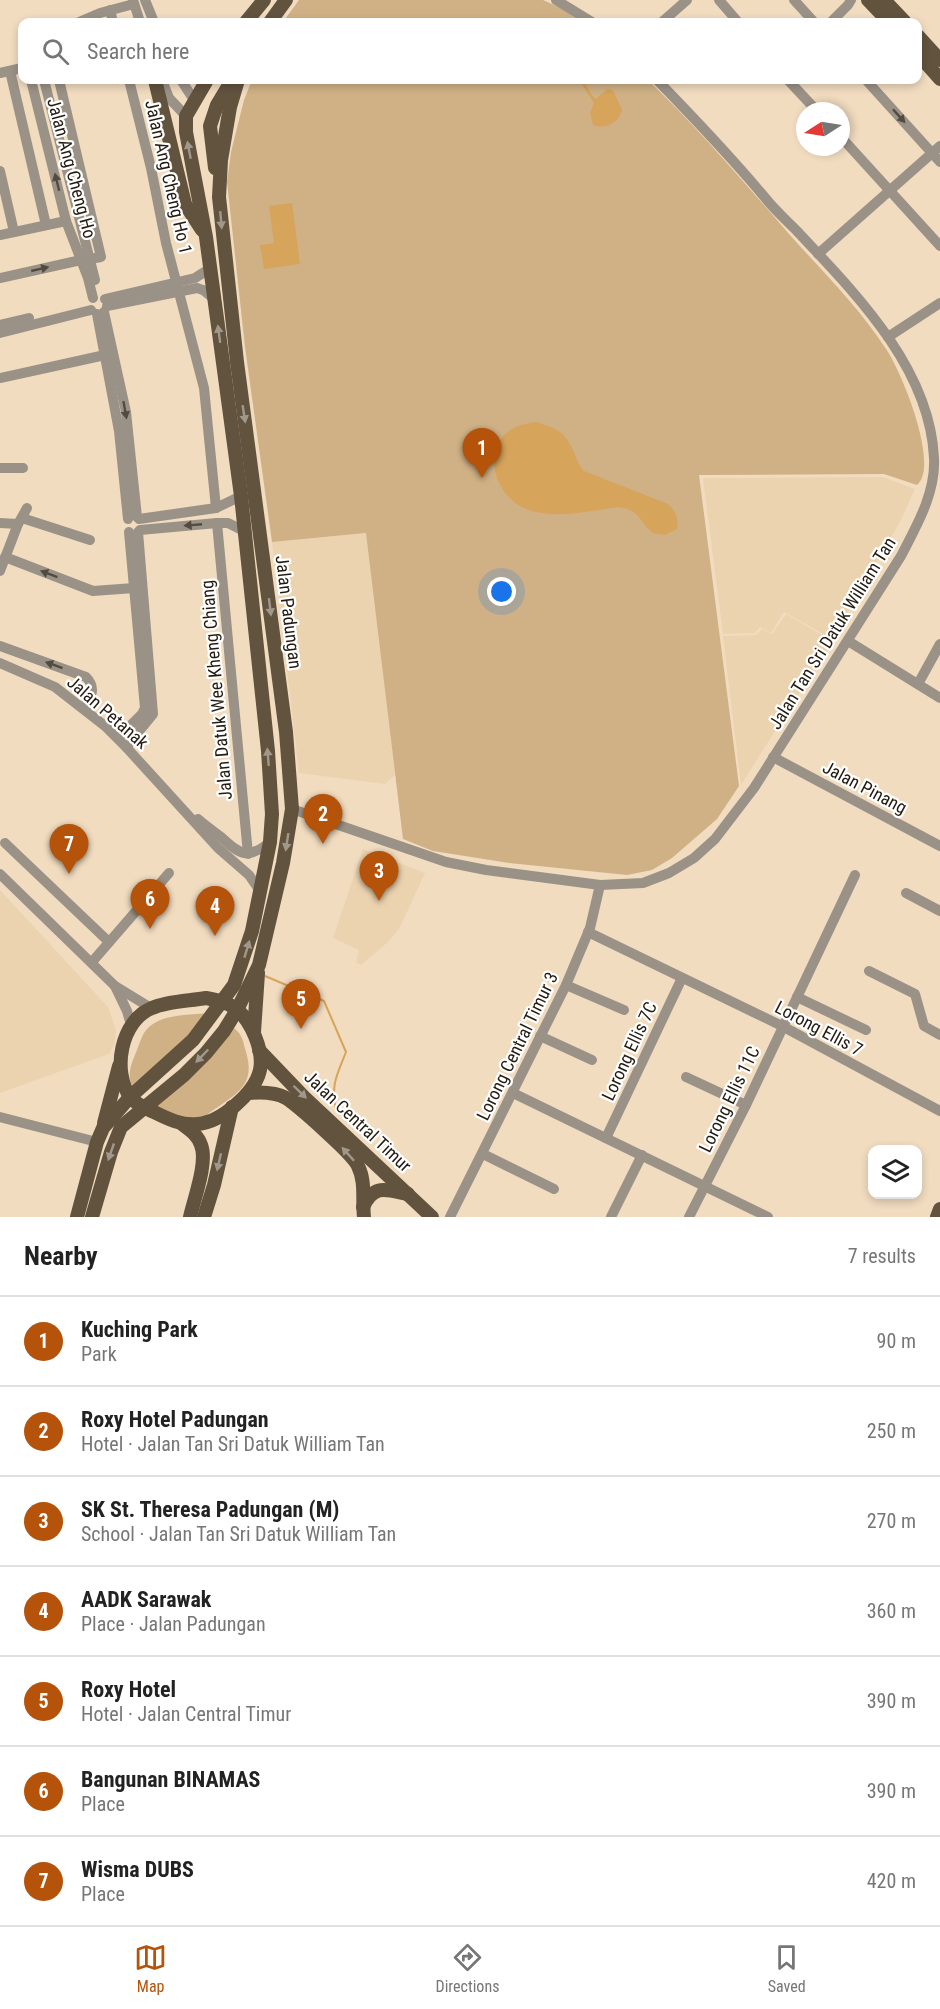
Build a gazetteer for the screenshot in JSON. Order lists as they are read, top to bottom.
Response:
{
  "streets": {
    "main road": ["Jalan Padungan", "Jalan Central Timur"],
    "street": [
      "Jalan Ang Cheng Ho",
      "Jalan Ang Cheng Ho 1",
      "Jalan Tan Sri Datuk William Tan",
      "Jalan Datuk Wee Kheng Chiang",
      "Jalan Petanak",
      "Jalan Pinang",
      "Lorong Ellis 7",
      "Lorong Central Timur 3",
      "Lorong Ellis 7C",
      "Lorong Ellis 11C"
    ]
  },
  "crossings": [
    ["Jalan Ang Cheng Ho", "Jalan Petanak"],
    ["Jalan Padungan", "Jalan Tan Sri Datuk William Tan"],
    ["Jalan Padungan", "Jalan Petanak"],
    ["Jalan Tan Sri Datuk William Tan", "Jalan Pinang"],
    ["Jalan Tan Sri Datuk William Tan", "Lorong Central Timur 3"],
    ["Jalan Datuk Wee Kheng Chiang", "Jalan Petanak"],
    ["Lorong Ellis 7", "Lorong Central Timur 3"],
    ["Lorong Ellis 7", "Lorong Ellis 7C"],
    ["Lorong Ellis 7", "Lorong Ellis 11C"]
  ],
  "north": "left",
  "page": {
    "search": "Search here",
    "pins": [
      "1",
      "2",
      "7",
      "3",
      "6",
      "4",
      "5"
    ],
    "heading": ["Nearby", "7 results"],
    "list": [
      {
        "mark": "1",
        "name": "Kuching Park",
        "note": "Park",
        "value": "90 m"
      },
      {
        "mark": "2",
        "name": "Roxy Hotel Padungan",
        "note": "Hotel · Jalan Tan Sri Datuk William Tan",
        "value": "250 m"
      },
      {
        "mark": "3",
        "name": "SK St. Theresa Padungan (M)",
        "note": "School · Jalan Tan Sri Datuk William Tan",
        "value": "270 m"
      },
      {
        "mark": "4",
        "name": "AADK Sarawak",
        "note": "Place · Jalan Padungan",
        "value": "360 m"
      },
      {
        "mark": "5",
        "name": "Roxy Hotel",
        "note": "Hotel · Jalan Central Timur",
        "value": "390 m"
      },
      {
        "mark": "6",
        "name": "Bangunan BINAMAS",
        "note": "Place",
        "value": "390 m"
      },
      {
        "mark": "7",
        "name": "Wisma DUBS",
        "note": "Place",
        "value": "420 m"
      }
    ],
    "nav": ["Map", "Directions", "Saved"]
  }
}
